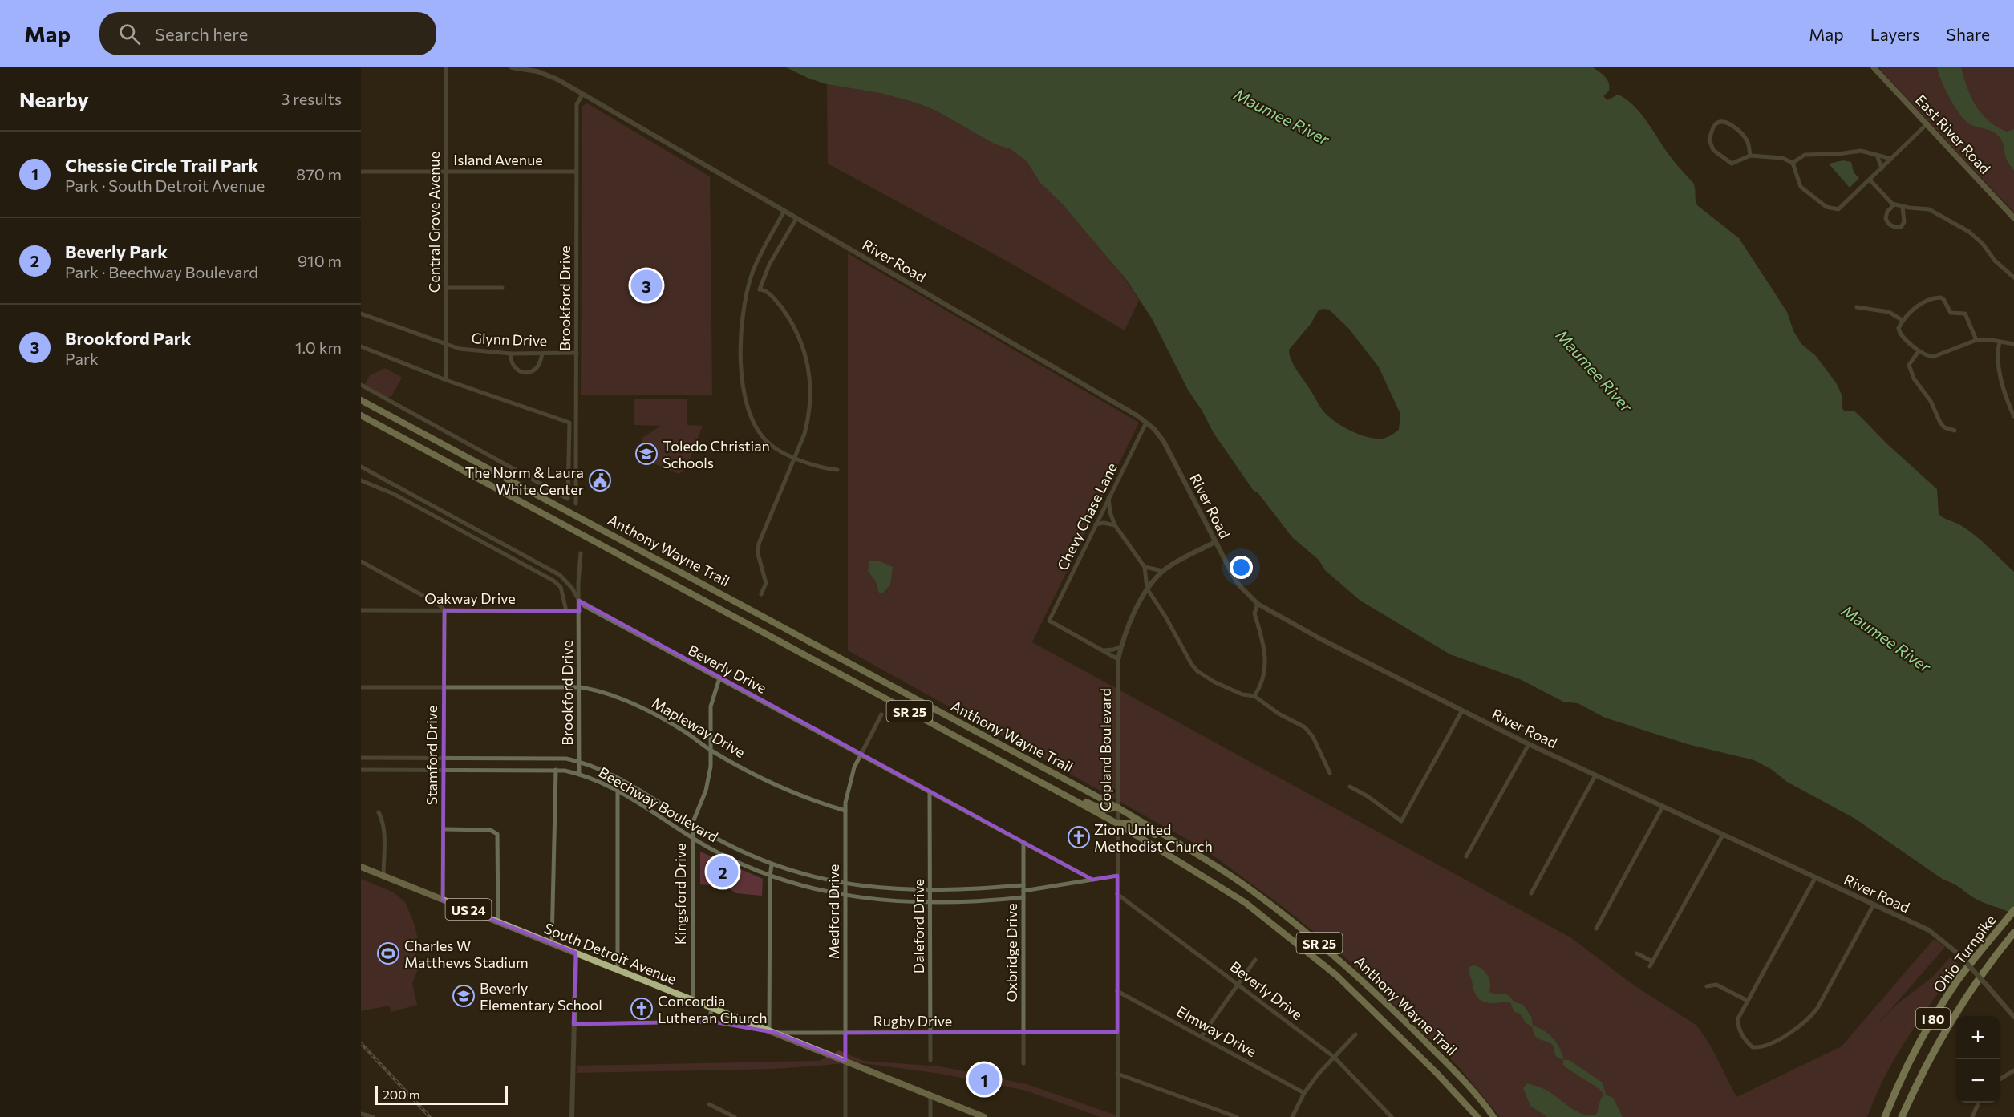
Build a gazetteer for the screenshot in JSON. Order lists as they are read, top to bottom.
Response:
{
  "streets": {
    "highway": [
      "Anthony Wayne Trail",
      "SR 25",
      "Ohio Turnpike",
      "I 80"
    ],
    "main road": ["East River Road", "US 24", "South Detroit Avenue"],
    "street": [
      "Island Avenue",
      "Central Grove Avenue",
      "River Road",
      "Brookford Drive",
      "Glynn Drive",
      "Chevy Chase Lane",
      "Oakway Drive",
      "Beverly Drive",
      "Mapleway Drive",
      "Copland Boulevard",
      "Stamford Drive",
      "Beechway Boulevard",
      "Kingsford Drive",
      "Medford Drive",
      "Daleford Drive",
      "Oxbridge Drive",
      "Rugby Drive",
      "Elmway Drive"
    ]
  },
  "crossings": [
    ["Island Avenue", "Central Grove Avenue"],
    ["Island Avenue", "Brookford Drive"],
    ["Central Grove Avenue", "Glynn Drive"],
    ["River Road", "Brookford Drive"],
    ["River Road", "Chevy Chase Lane"],
    ["River Road", "Copland Boulevard"],
    ["Brookford Drive", "Glynn Drive"],
    ["Brookford Drive", "Oakway Drive"],
    ["Brookford Drive", "Beverly Drive"],
    ["Brookford Drive", "Mapleway Drive"],
    ["Brookford Drive", "Beechway Boulevard"],
    ["Anthony Wayne Trail", "Copland Boulevard"],
    ["Oakway Drive", "Stamford Drive"],
    ["Beverly Drive", "Copland Boulevard"],
    ["Beverly Drive", "Beechway Boulevard"],
    ["Beverly Drive", "Kingsford Drive"],
    ["Beverly Drive", "Medford Drive"],
    ["Beverly Drive", "Daleford Drive"],
    ["Beverly Drive", "Oxbridge Drive"],
    ["Mapleway Drive", "Stamford Drive"],
    ["Mapleway Drive", "Kingsford Drive"],
    ["Mapleway Drive", "Medford Drive"],
    ["Copland Boulevard", "Beechway Boulevard"],
    ["Copland Boulevard", "Rugby Drive"],
    ["Copland Boulevard", "Elmway Drive"],
    ["Stamford Drive", "Beechway Boulevard"],
    ["Stamford Drive", "South Detroit Avenue"],
    ["Beechway Boulevard", "Kingsford Drive"],
    ["Beechway Boulevard", "Medford Drive"],
    ["Beechway Boulevard", "Daleford Drive"],
    ["Beechway Boulevard", "Oxbridge Drive"],
    ["Kingsford Drive", "South Detroit Avenue"],
    ["Medford Drive", "South Detroit Avenue"],
    ["Medford Drive", "Rugby Drive"],
    ["Daleford Drive", "Rugby Drive"],
    ["Oxbridge Drive", "Rugby Drive"],
    ["South Detroit Avenue", "Rugby Drive"]
  ],
  "water": ["Maumee River"],
  "places": {
    "school or university": ["Toledo Christian Schools", "Beverly Elementary School"],
    "public building": ["The Norm & Laura White Center"],
    "church": ["Zion United Methodist Church", "Concordia Lutheran Church"],
    "sports": ["Charles W Matthews Stadium"]
  },
  "scale_bar": "200 m",
  "page": {
    "header": "Map",
    "search": "Search here",
    "nav": ["Map", "Layers", "Share"],
    "heading": ["Nearby", "3 results"],
    "list": [
      {
        "mark": "1",
        "name": "Chessie Circle Trail Park",
        "note": "Park · South Detroit Avenue",
        "value": "870 m"
      },
      {
        "mark": "2",
        "name": "Beverly Park",
        "note": "Park · Beechway Boulevard",
        "value": "910 m"
      },
      {
        "mark": "3",
        "name": "Brookford Park",
        "note": "Park",
        "value": "1.0 km"
      }
    ],
    "pins": ["3", "2", "1"],
    "map_buttons": ["+", "−"],
    "scale": "200 m"
  }
}
